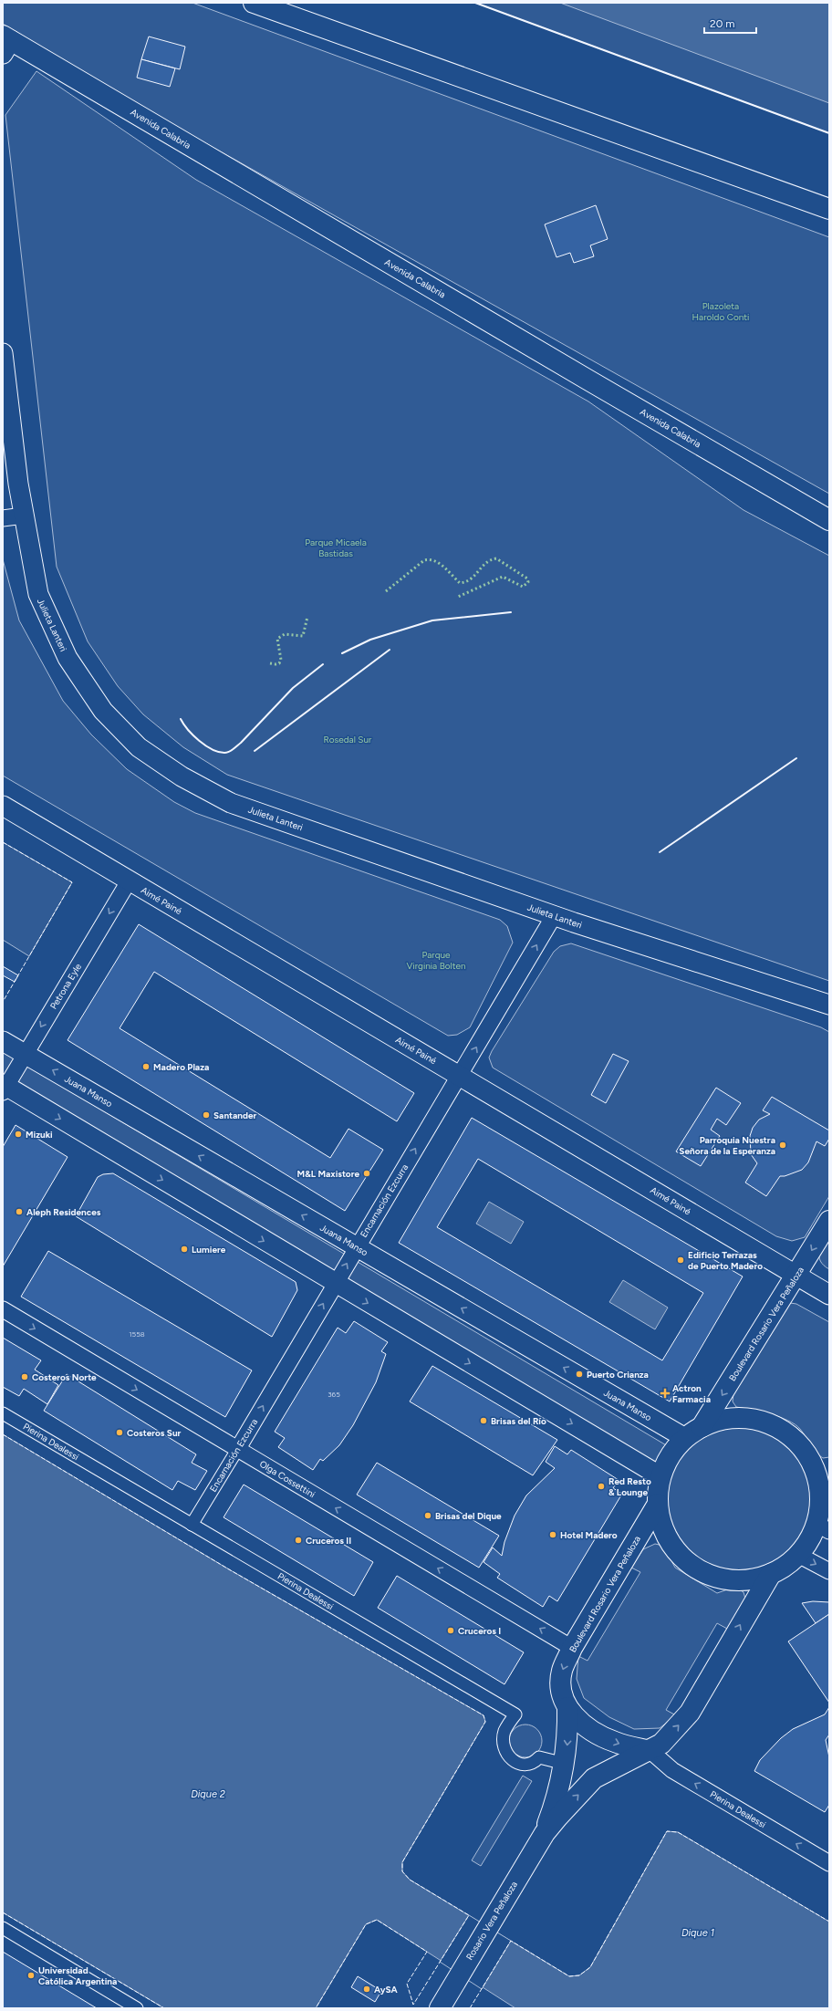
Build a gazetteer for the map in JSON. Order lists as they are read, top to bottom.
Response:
{
  "streets": {
    "main road": ["Avenida Calabria", "Boulevard Rosario Vera Peñaloza", "Rosario Vera Peñaloza"],
    "street": [
      "Julieta Lanteri",
      "Aimé Painé",
      "Petrona Eyle",
      "Juana Manso",
      "Encarnación Ezcurra",
      "Pierina Dealessi",
      "Olga Cossettini"
    ]
  },
  "crossings": [
    ["Julieta Lanteri", "Encarnación Ezcurra"],
    ["Aimé Painé", "Petrona Eyle"],
    ["Aimé Painé", "Encarnación Ezcurra"],
    ["Aimé Painé", "Boulevard Rosario Vera Peñaloza"],
    ["Petrona Eyle", "Juana Manso"],
    ["Juana Manso", "Encarnación Ezcurra"],
    ["Encarnación Ezcurra", "Pierina Dealessi"],
    ["Encarnación Ezcurra", "Olga Cossettini"],
    ["Boulevard Rosario Vera Peñaloza", "Olga Cossettini"],
    ["Boulevard Rosario Vera Peñaloza", "Rosario Vera Peñaloza"],
    ["Pierina Dealessi", "Rosario Vera Peñaloza"]
  ],
  "one_way": ["Petrona Eyle", "Encarnación Ezcurra", "Boulevard Rosario Vera Peñaloza"],
  "water": ["Dique 2", "Dique 1"],
  "parks": [
    "Plazoleta Haroldo Conti",
    "Parque Micaela Bastidas",
    "Rosedal Sur",
    "Parque Virginia Bolten"
  ],
  "places": {
    "other": [
      "Madero Plaza",
      "Santander",
      "Mizuki",
      "Parroquia Nuestra Señora de la Esperanza",
      "M&L Maxistore",
      "Aleph Residences",
      "Lumiere",
      "Edificio Terrazas de Puerto Madero",
      "Puerto Crianza",
      "Costeros Norte",
      "Brisas del Río",
      "Costeros Sur",
      "Red Resto & Lounge",
      "Brisas del Dique",
      "Hotel Madero",
      "Cruceros II",
      "Cruceros I",
      "Universidad Católica Argentina",
      "AySA"
    ],
    "health": ["Actron Farmacia"]
  },
  "house_numbers": ["1558", "365"],
  "scale_bar": "20 m"
}
